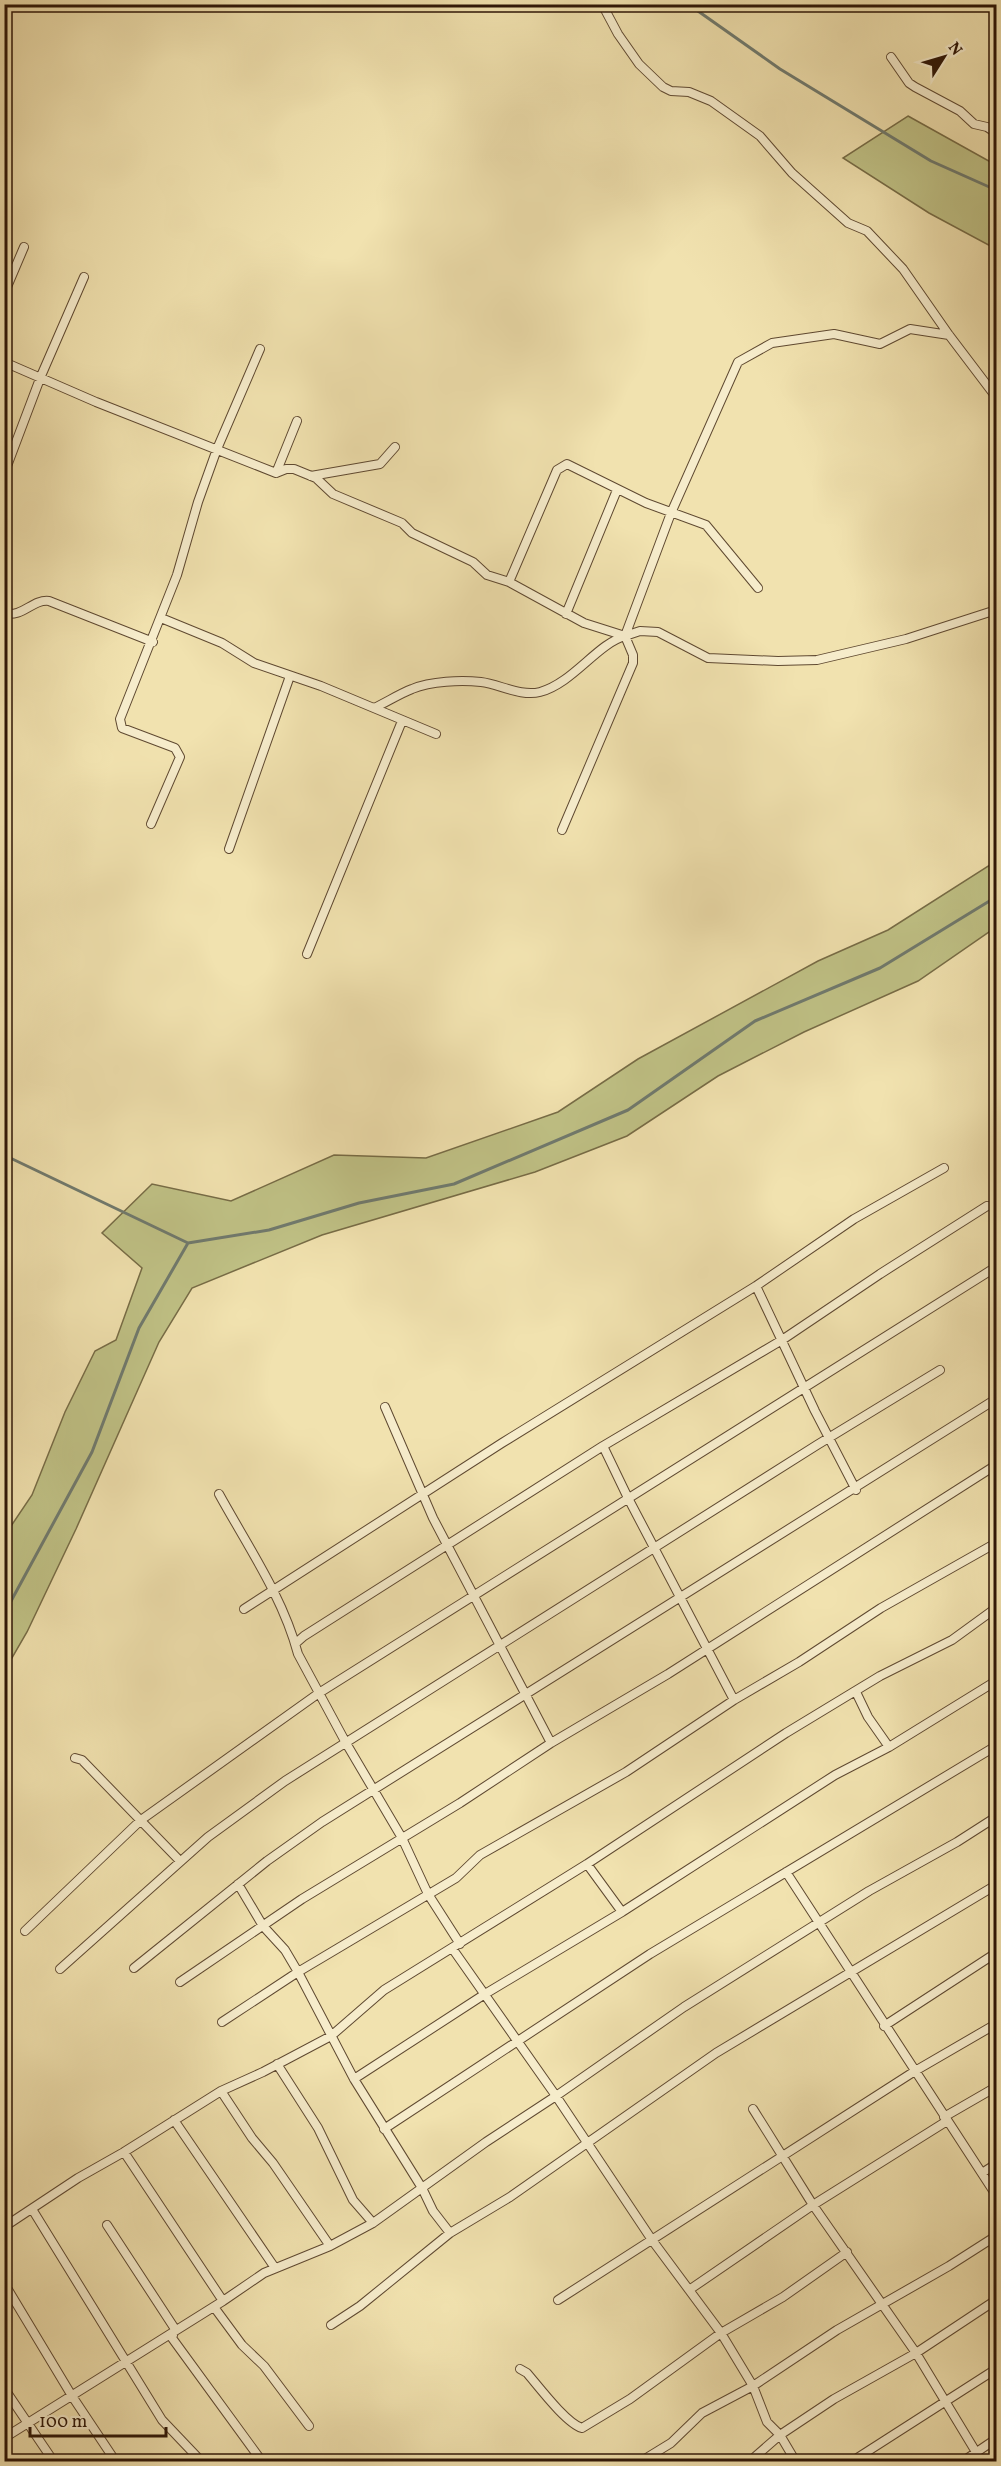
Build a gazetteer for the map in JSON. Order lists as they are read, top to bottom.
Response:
{
  "scale_bar": "100 m",
  "north": "top right"
}
